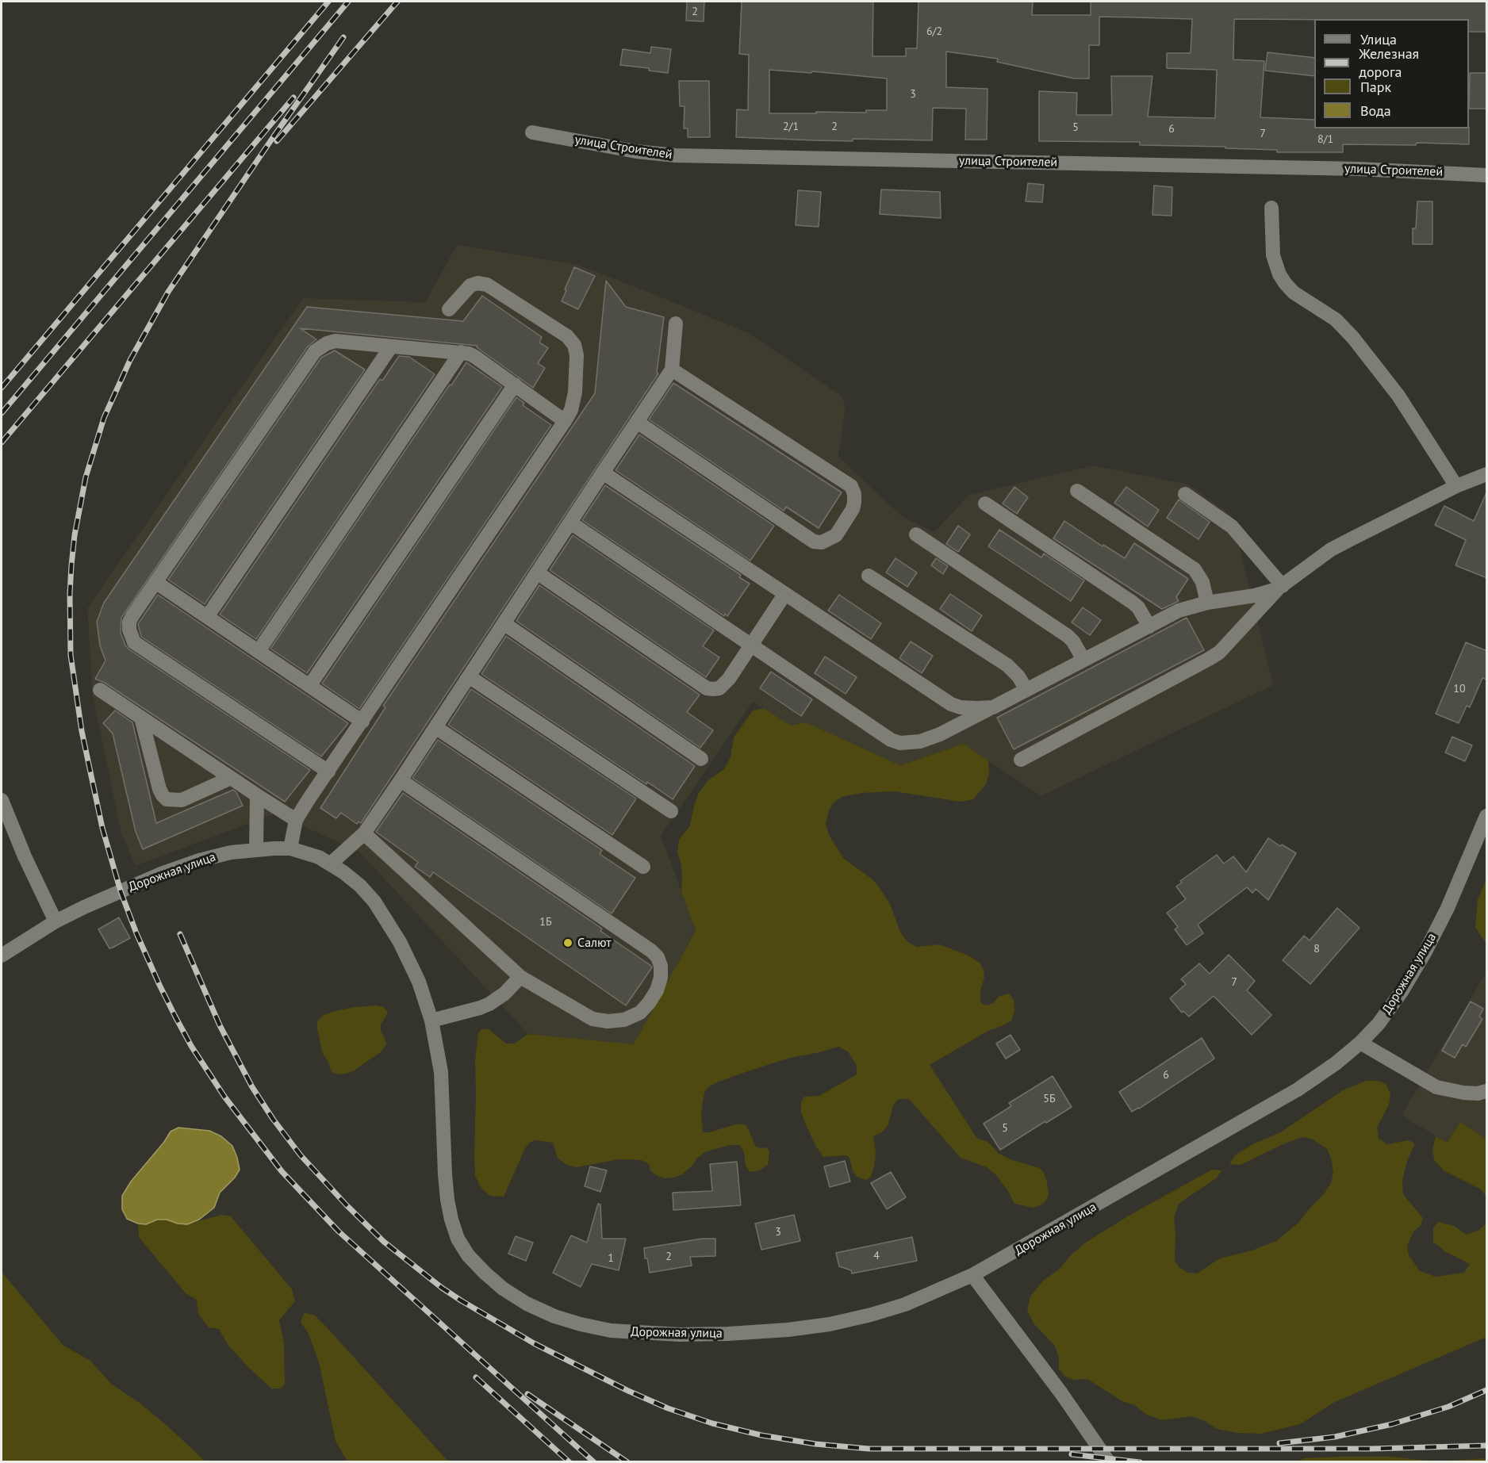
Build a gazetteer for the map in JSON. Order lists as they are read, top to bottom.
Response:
{
  "streets": {
    "street": ["улица Строителей", "Дорожная улица"]
  },
  "places": ["Салют"],
  "house_numbers": [
    "2",
    "6/2",
    "3",
    "2/1",
    "2",
    "5",
    "6",
    "7",
    "8/1",
    "10",
    "1Б",
    "8",
    "7",
    "6",
    "5Б",
    "5",
    "3",
    "4",
    "2",
    "1"
  ],
  "legend": [
    "Улица",
    "Железная дорога",
    "Парк",
    "Вода"
  ]
}
